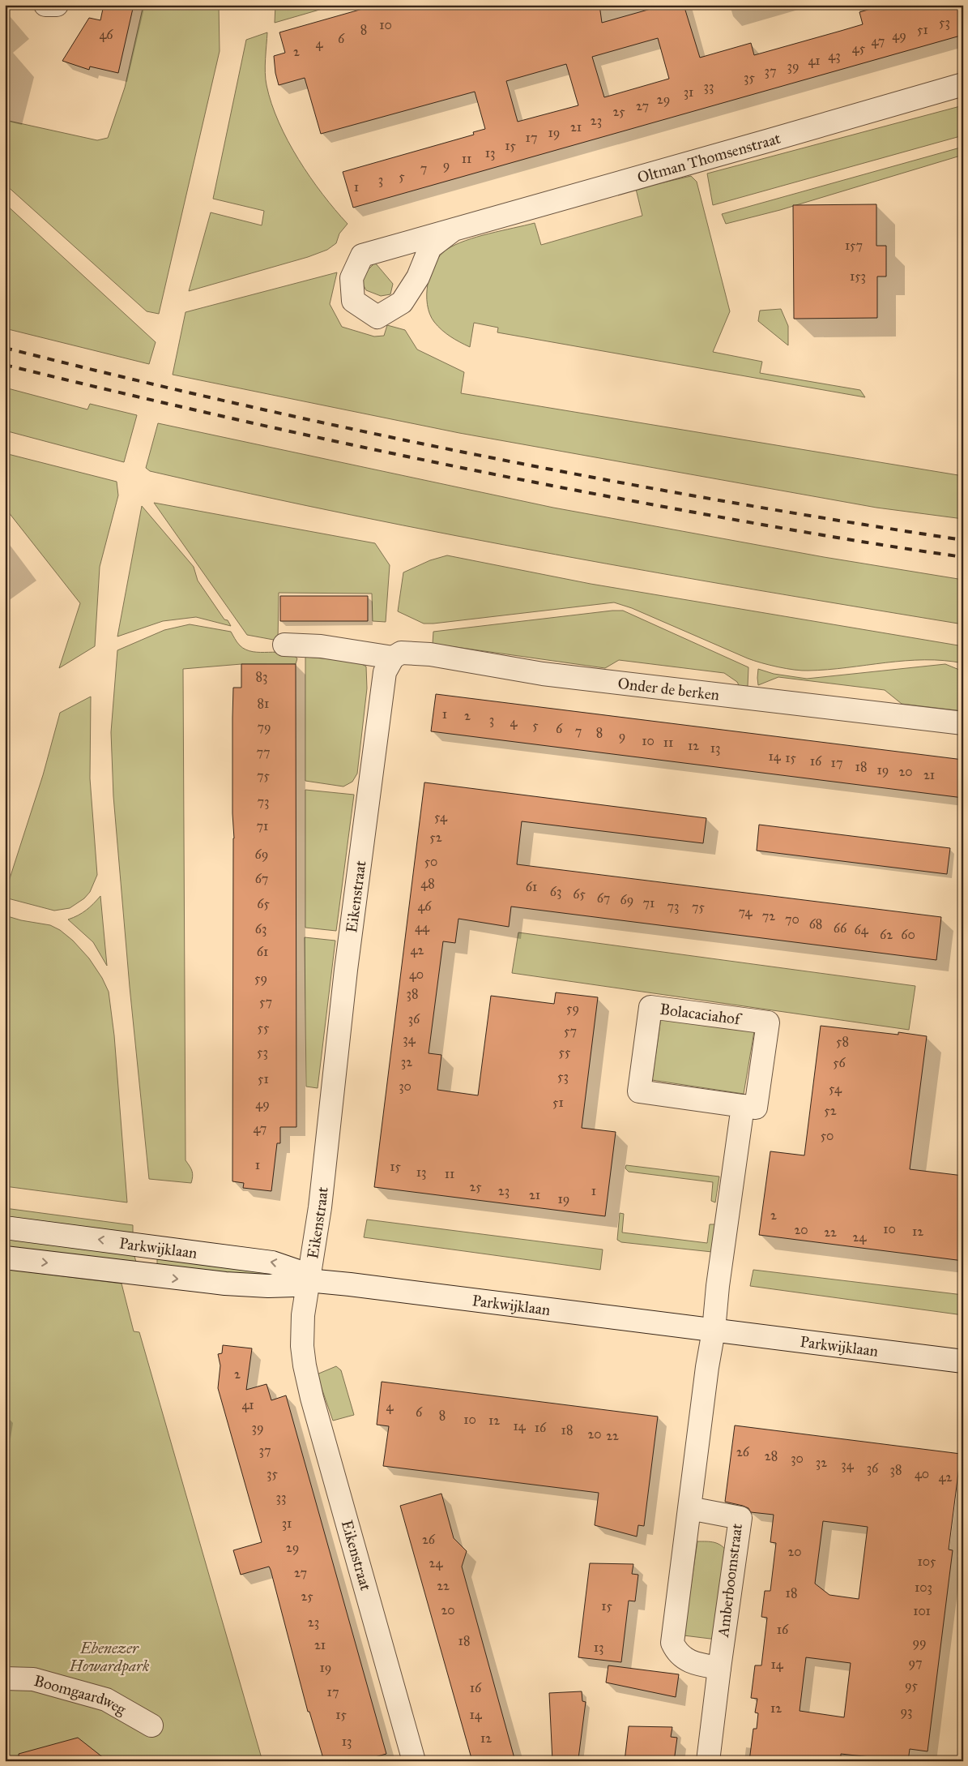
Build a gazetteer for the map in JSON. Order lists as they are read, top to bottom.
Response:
{
  "streets": {
    "street": [
      "Oltman Thomsenstraat",
      "Onder de berken",
      "Eikenstraat",
      "Bolacaciahof",
      "Parkwijklaan",
      "Amberboomstraat",
      "Boomgaardweg"
    ]
  },
  "crossings": [
    ["Onder de berken", "Eikenstraat"],
    ["Eikenstraat", "Parkwijklaan"]
  ],
  "parks": ["Ebenezer Howardpark"],
  "house_numbers": [
    "53",
    "10",
    "8",
    "51",
    "46",
    "49",
    "6",
    "47",
    "4",
    "45",
    "2",
    "43",
    "41",
    "39",
    "37",
    "35",
    "33",
    "31",
    "29",
    "27",
    "25",
    "23",
    "21",
    "19",
    "17",
    "15",
    "13",
    "11",
    "9",
    "7",
    "5",
    "3",
    "1",
    "157",
    "153",
    "83",
    "81",
    "1",
    "2",
    "3",
    "4",
    "5",
    "79",
    "6",
    "7",
    "8",
    "9",
    "10",
    "11",
    "12",
    "13",
    "77",
    "14",
    "15",
    "16",
    "17",
    "18",
    "19",
    "20",
    "21",
    "75",
    "73",
    "54",
    "71",
    "52",
    "69",
    "50",
    "67",
    "48",
    "61",
    "63",
    "65",
    "67",
    "69",
    "71",
    "65",
    "46",
    "73",
    "75",
    "74",
    "72",
    "70",
    "68",
    "44",
    "66",
    "63",
    "64",
    "62",
    "60",
    "42",
    "61",
    "40",
    "59",
    "38",
    "57",
    "59",
    "36",
    "55",
    "57",
    "34",
    "58",
    "53",
    "55",
    "32",
    "56",
    "53",
    "51",
    "30",
    "54",
    "51",
    "49",
    "52",
    "47",
    "50",
    "1",
    "15",
    "13",
    "11",
    "25",
    "23",
    "1",
    "21",
    "19",
    "2",
    "10",
    "20",
    "12",
    "22",
    "24",
    "2",
    "41",
    "4",
    "6",
    "8",
    "10",
    "12",
    "14",
    "39",
    "16",
    "18",
    "20",
    "22",
    "37",
    "26",
    "28",
    "30",
    "32",
    "34",
    "36",
    "38",
    "35",
    "40",
    "42",
    "33",
    "31",
    "26",
    "29",
    "20",
    "105",
    "24",
    "27",
    "22",
    "103",
    "18",
    "25",
    "15",
    "20",
    "101",
    "23",
    "16",
    "18",
    "99",
    "21",
    "13",
    "97",
    "14",
    "19",
    "95",
    "16",
    "17",
    "12",
    "93",
    "15",
    "14",
    "12",
    "13"
  ]
}
